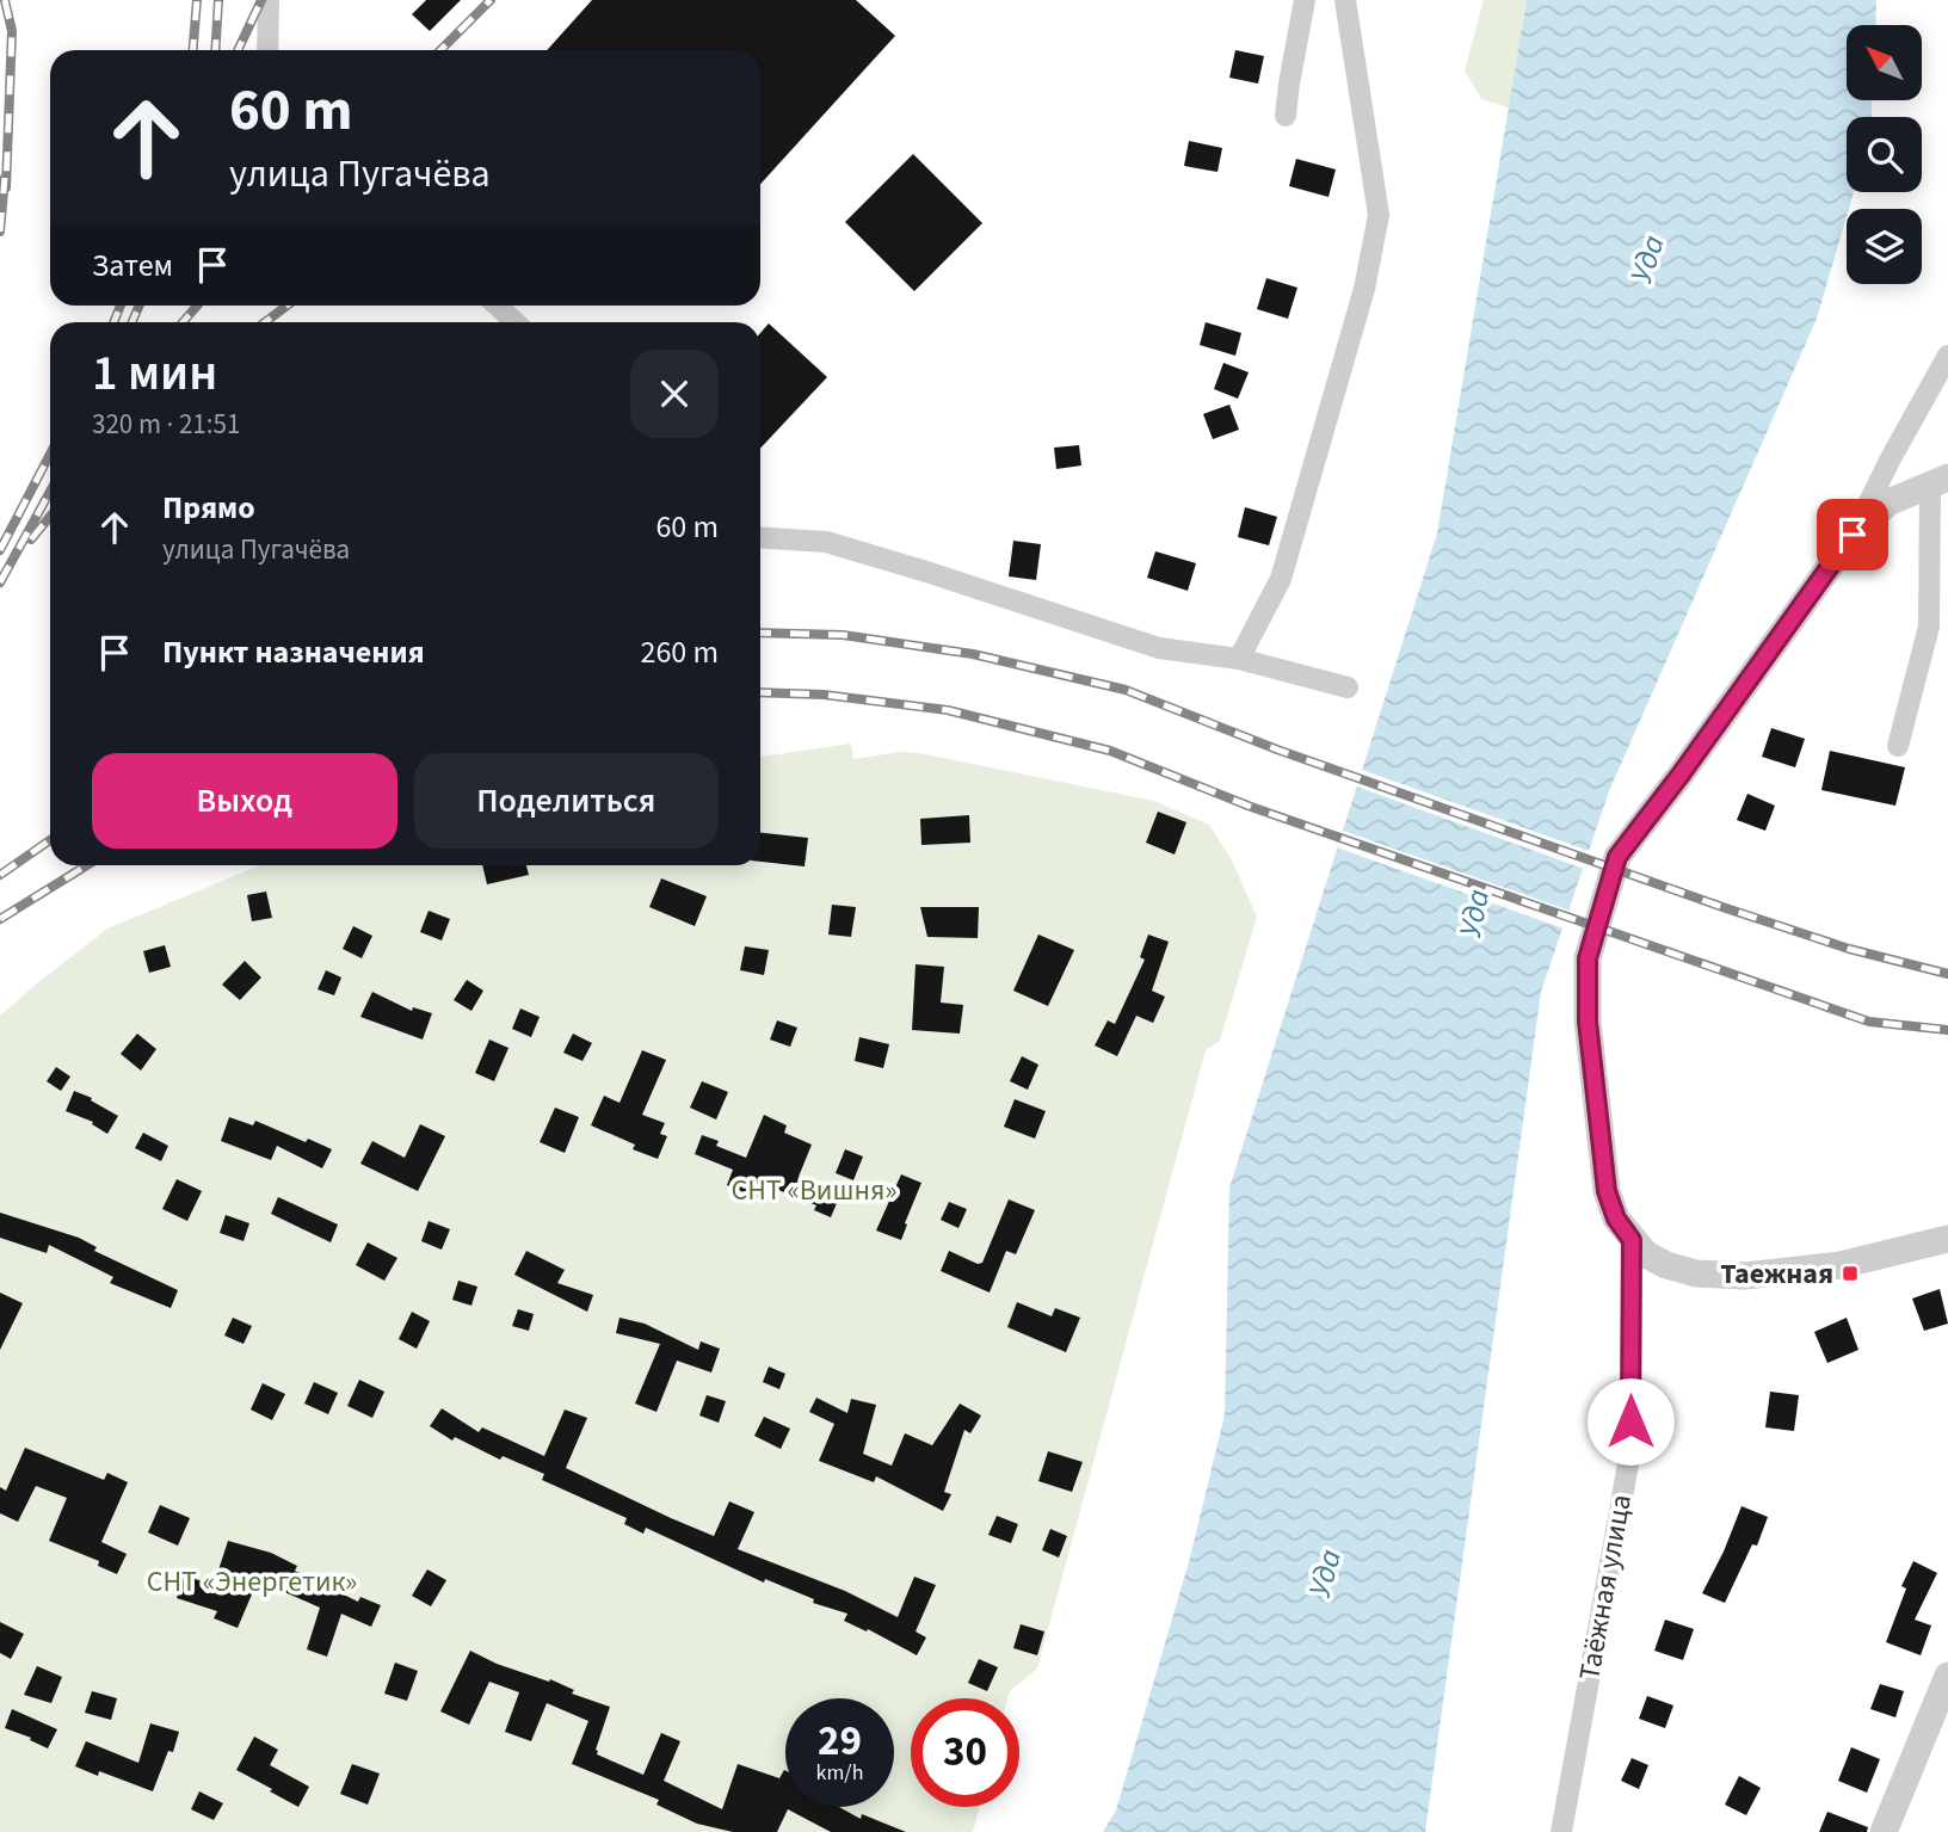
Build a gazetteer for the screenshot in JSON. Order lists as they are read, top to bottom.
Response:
{
  "streets": {
    "street": ["Таёжная улица"]
  },
  "water": ["Уда"],
  "parks": ["СНТ «Вишня»", "СНТ «Энергетик»"],
  "places": {
    "transit": ["Таежная"]
  },
  "north": "top left",
  "page": {
    "turn": ["60 m", "улица Пугачёва"],
    "then": "Затем",
    "heading": ["1 мин", "320 m · 21:51"],
    "list": [
      {
        "name": "Прямо",
        "note": "улица Пугачёва",
        "value": "60 m"
      },
      {
        "name": "Пункт назначения",
        "value": "260 m"
      }
    ],
    "buttons": ["Выход", "Поделиться"],
    "speed": "29 km/h",
    "limit": "30"
  }
}
